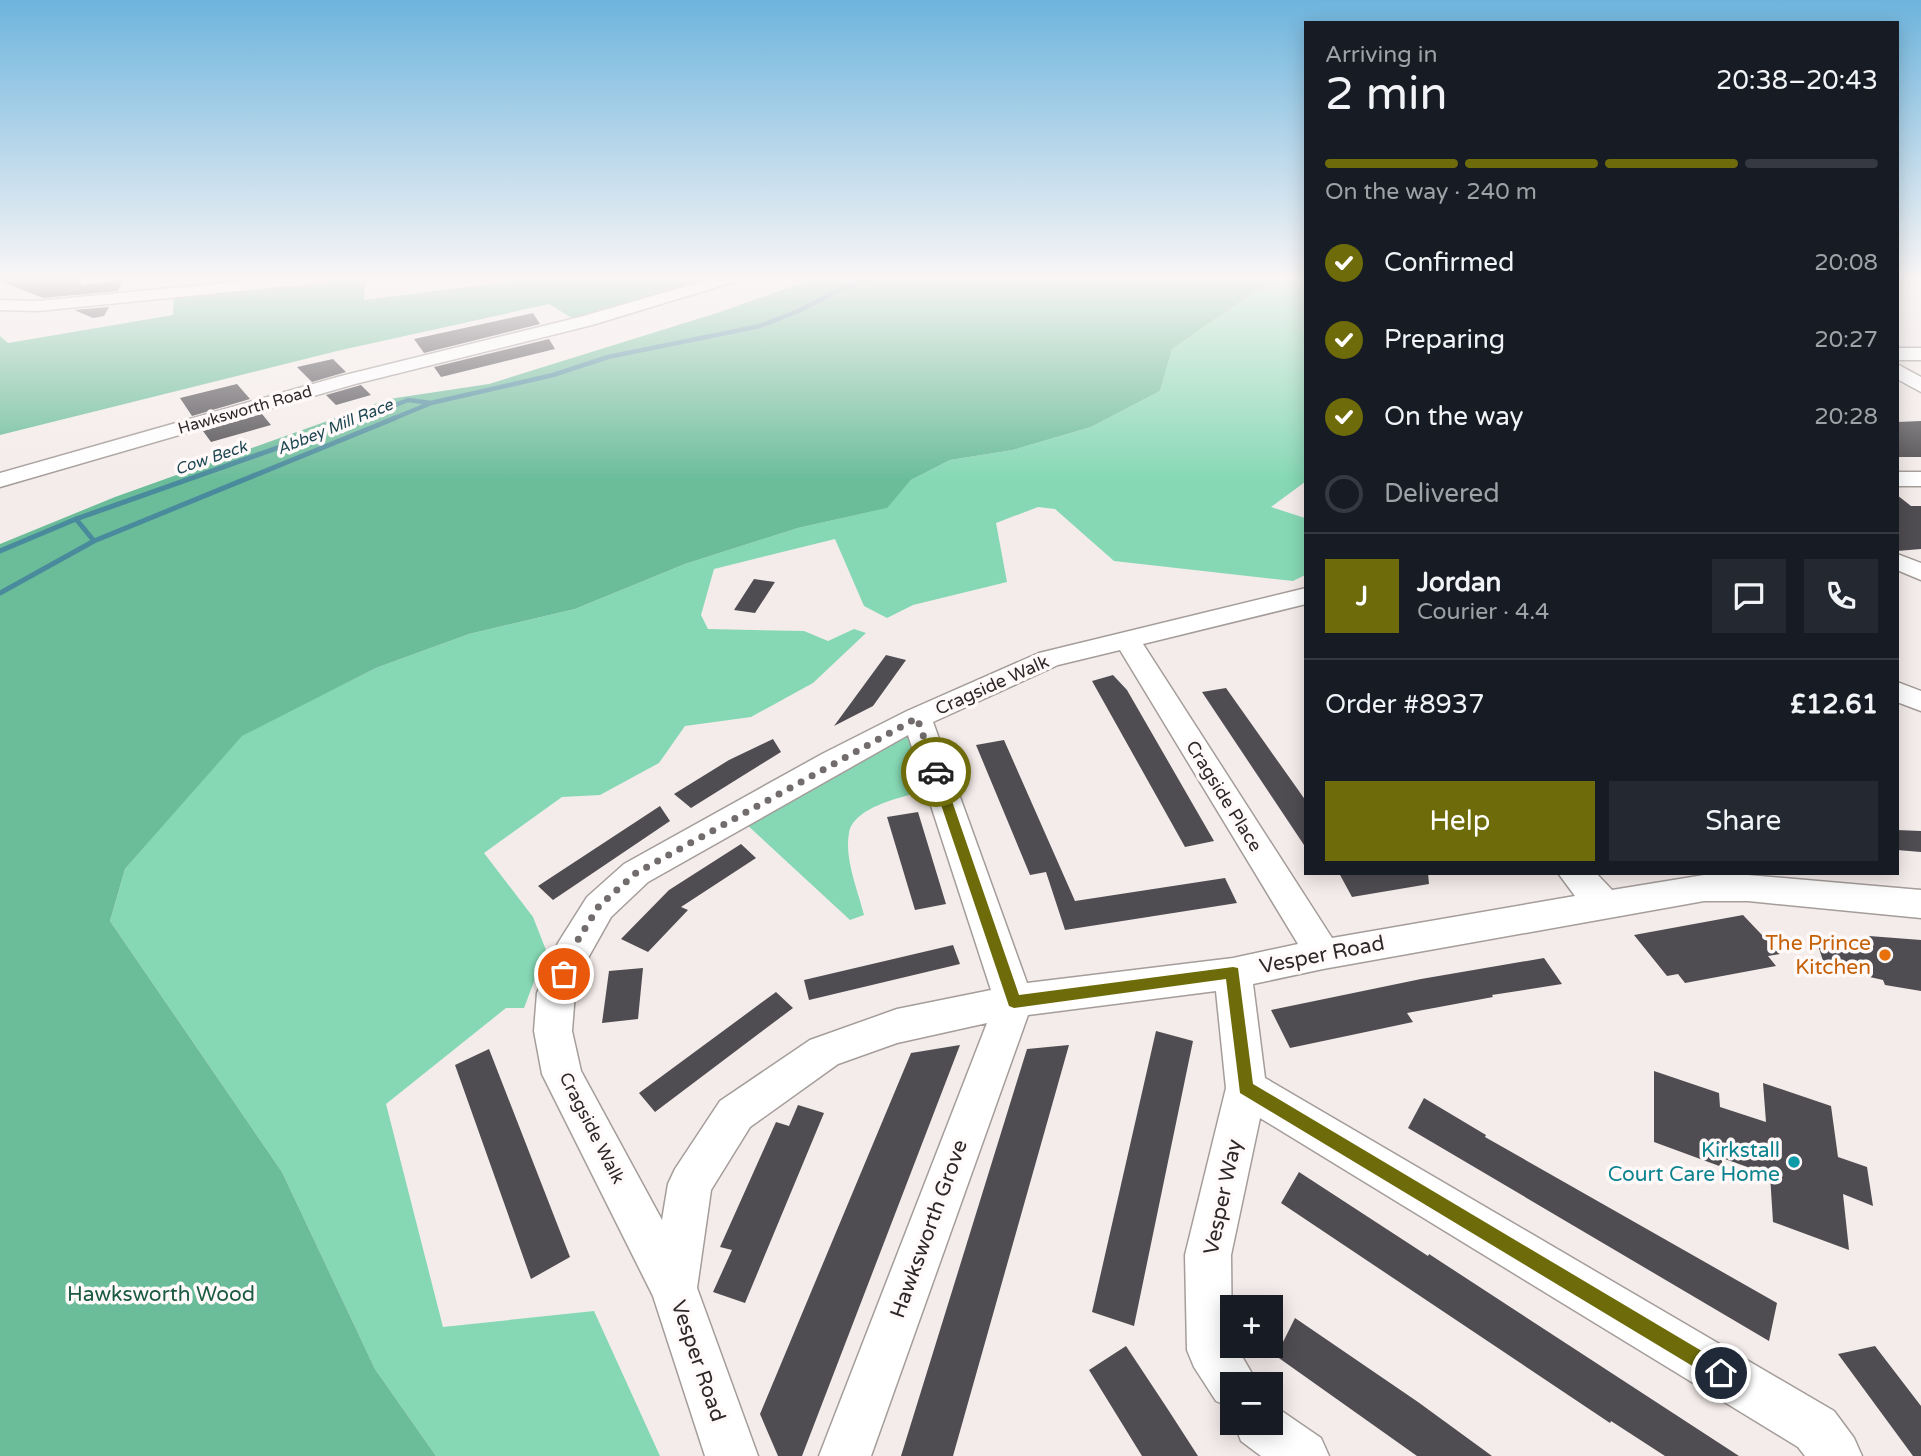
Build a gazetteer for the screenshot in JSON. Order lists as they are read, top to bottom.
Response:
{
  "streets": {
    "street": [
      "Hawksworth Road",
      "Cragside Walk",
      "Cragside Place",
      "Vesper Road",
      "Vesper Way",
      "Hawksworth Grove"
    ]
  },
  "crossings": [
    ["Cragside Walk", "Cragside Place"],
    ["Cragside Walk", "Vesper Road"],
    ["Cragside Place", "Vesper Road"],
    ["Vesper Road", "Vesper Way"],
    ["Vesper Road", "Hawksworth Grove"]
  ],
  "water": ["Abbey Mill Race", "Cow Beck"],
  "parks": ["Hawksworth Wood"],
  "places": ["The Prince Kitchen", "Kirkstall Court Care Home"],
  "page": {
    "heading": ["2 min", "Arriving in", "20:38–20:43"],
    "panel": [
      "Jordan",
      "Courier · 4.4",
      "Order #8937",
      "£12.61"
    ],
    "bar": "On the way · 240 m",
    "list": [
      ["Confirmed", "20:08"],
      ["Preparing", "20:27"],
      ["On the way", "20:28"],
      "Delivered"
    ],
    "round": "J",
    "buttons": ["Help", "Share"],
    "map_buttons": ["+", "−"]
  }
}
